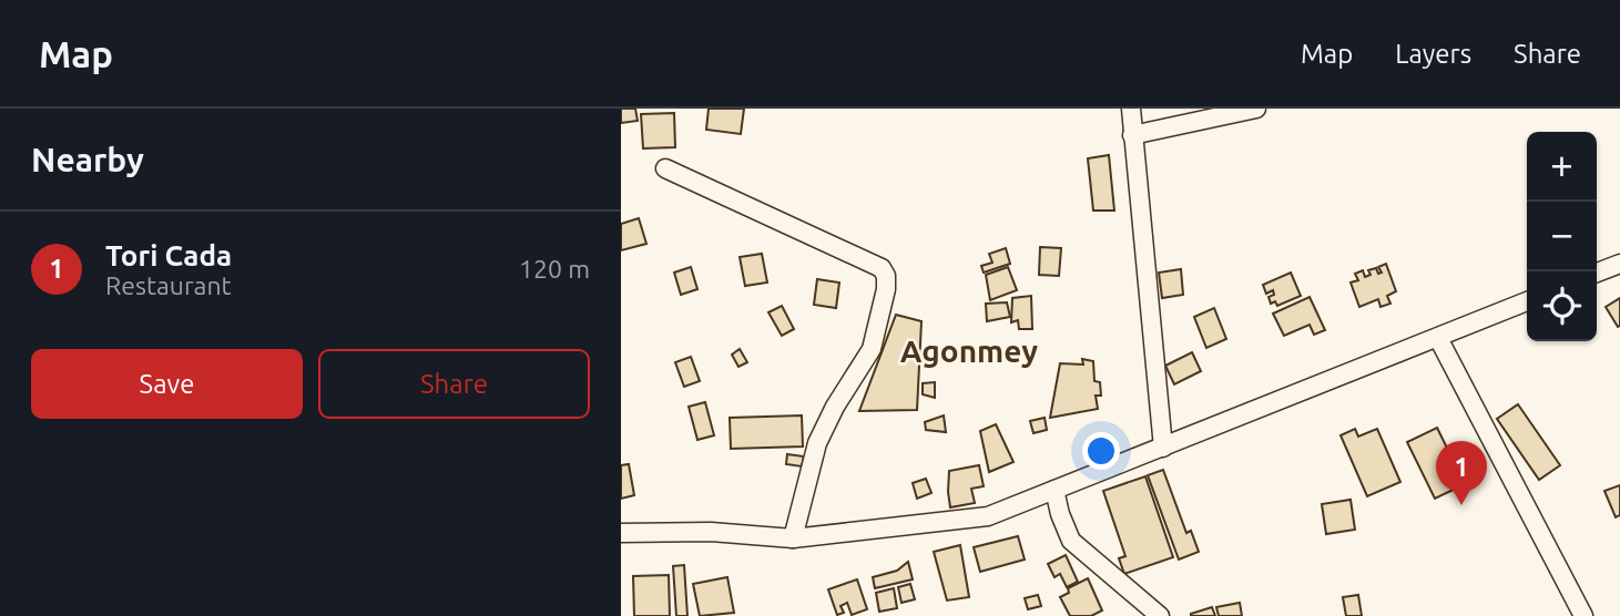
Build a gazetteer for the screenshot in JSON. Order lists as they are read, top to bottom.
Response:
{
  "districts": ["Agonmey"],
  "page": {
    "header": "Map",
    "nav": ["Map", "Layers", "Share"],
    "heading": "Nearby",
    "map_buttons": ["+", "−"],
    "list": [
      {
        "mark": "1",
        "name": "Tori Cada",
        "note": "Restaurant",
        "value": "120 m"
      }
    ],
    "buttons": ["Save", "Share"],
    "pins": "1"
  }
}
